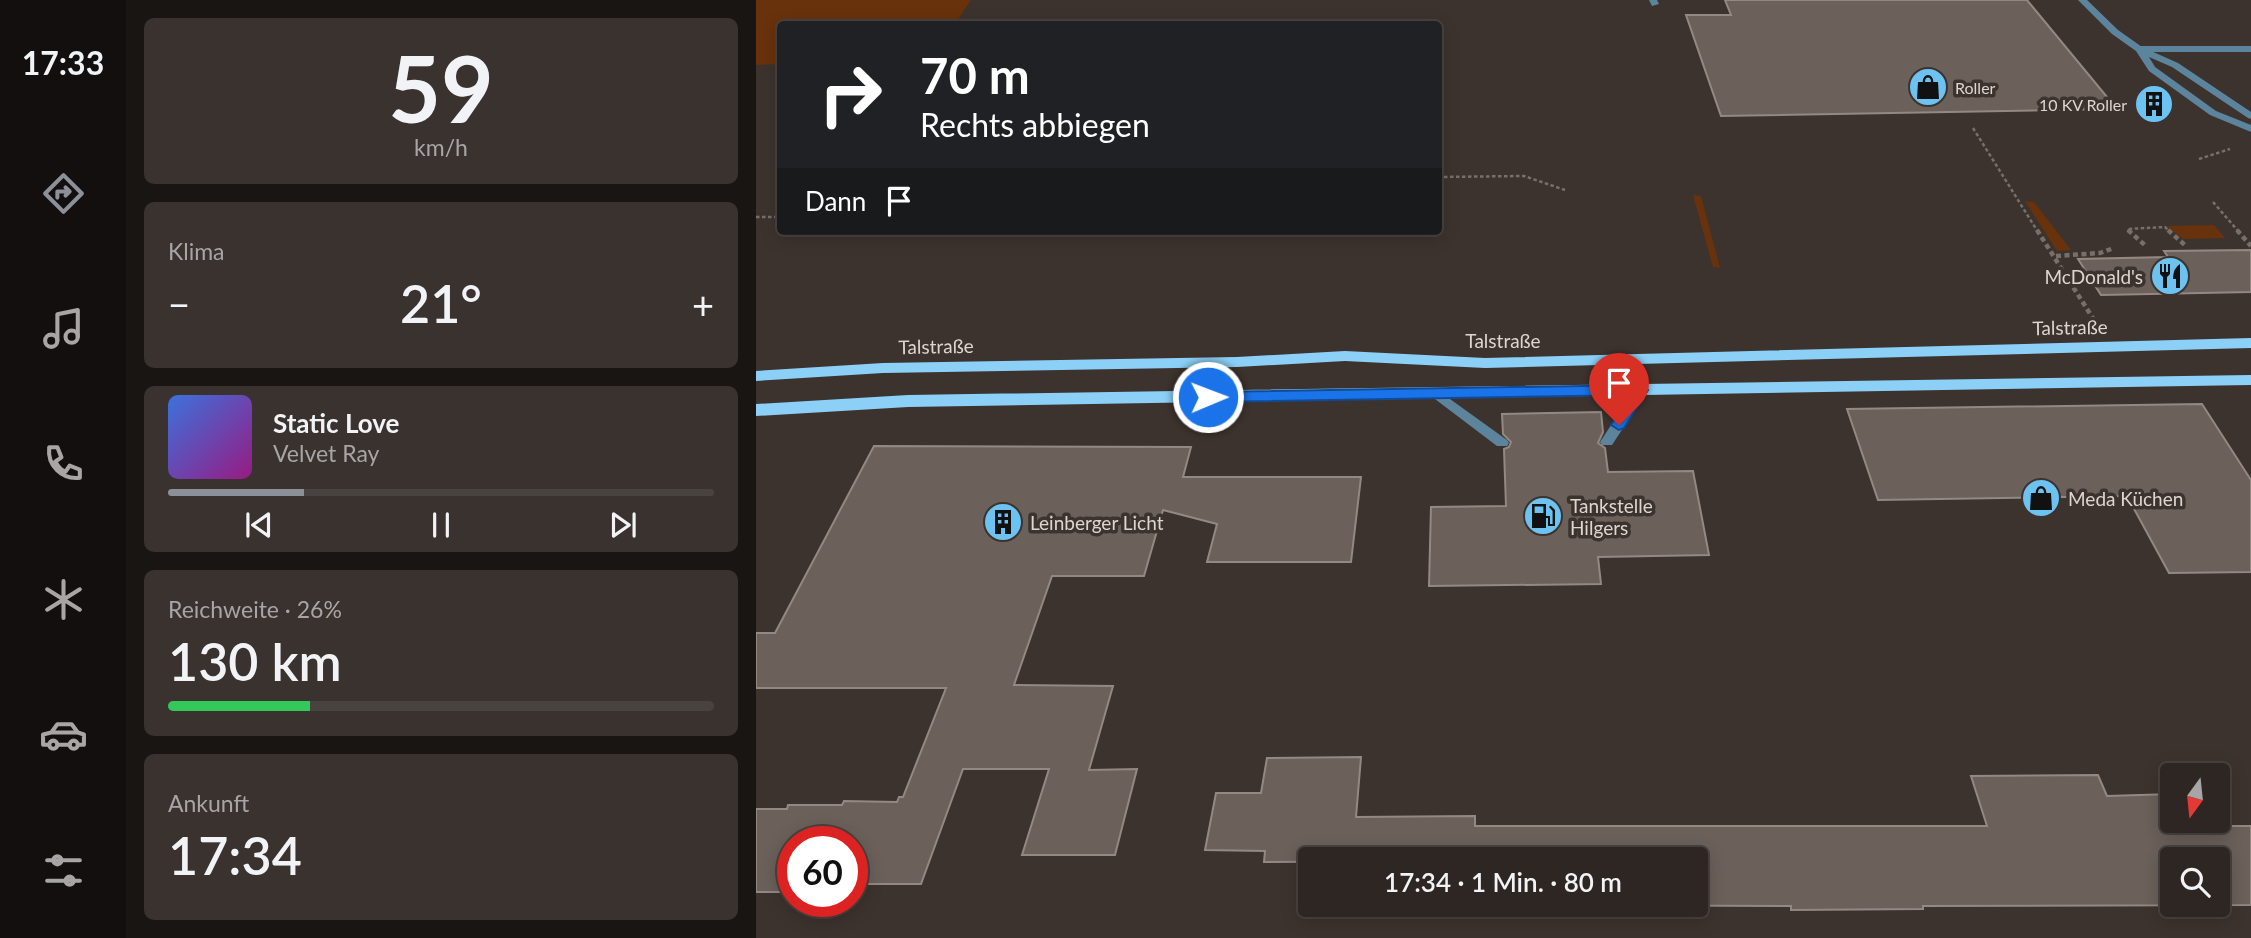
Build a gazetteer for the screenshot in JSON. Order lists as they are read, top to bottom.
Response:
{
  "streets": {
    "main road": ["Talstraße"]
  },
  "places": {
    "shop": ["Roller", "Meda Küchen"],
    "building": ["10 KV Roller", "Leinberger Licht"],
    "restaurant": ["McDonald's"],
    "fuel station": ["Tankstelle Hilgers"]
  },
  "north": "bottom",
  "page": {
    "tabs": "17:33",
    "tile": [
      ["59", "km/h"],
      "Klima",
      ["Reichweite · 26%", "130 km"],
      ["Ankunft", "17:34"]
    ],
    "turn": ["70 m", "Rechts abbiegen"],
    "then": "Dann",
    "heat": ["−", "21°", "+"],
    "song": ["Static Love", "Velvet Ray"],
    "limit": "60",
    "trip": "17:34 · 1 Min. · 80 m"
  }
}
